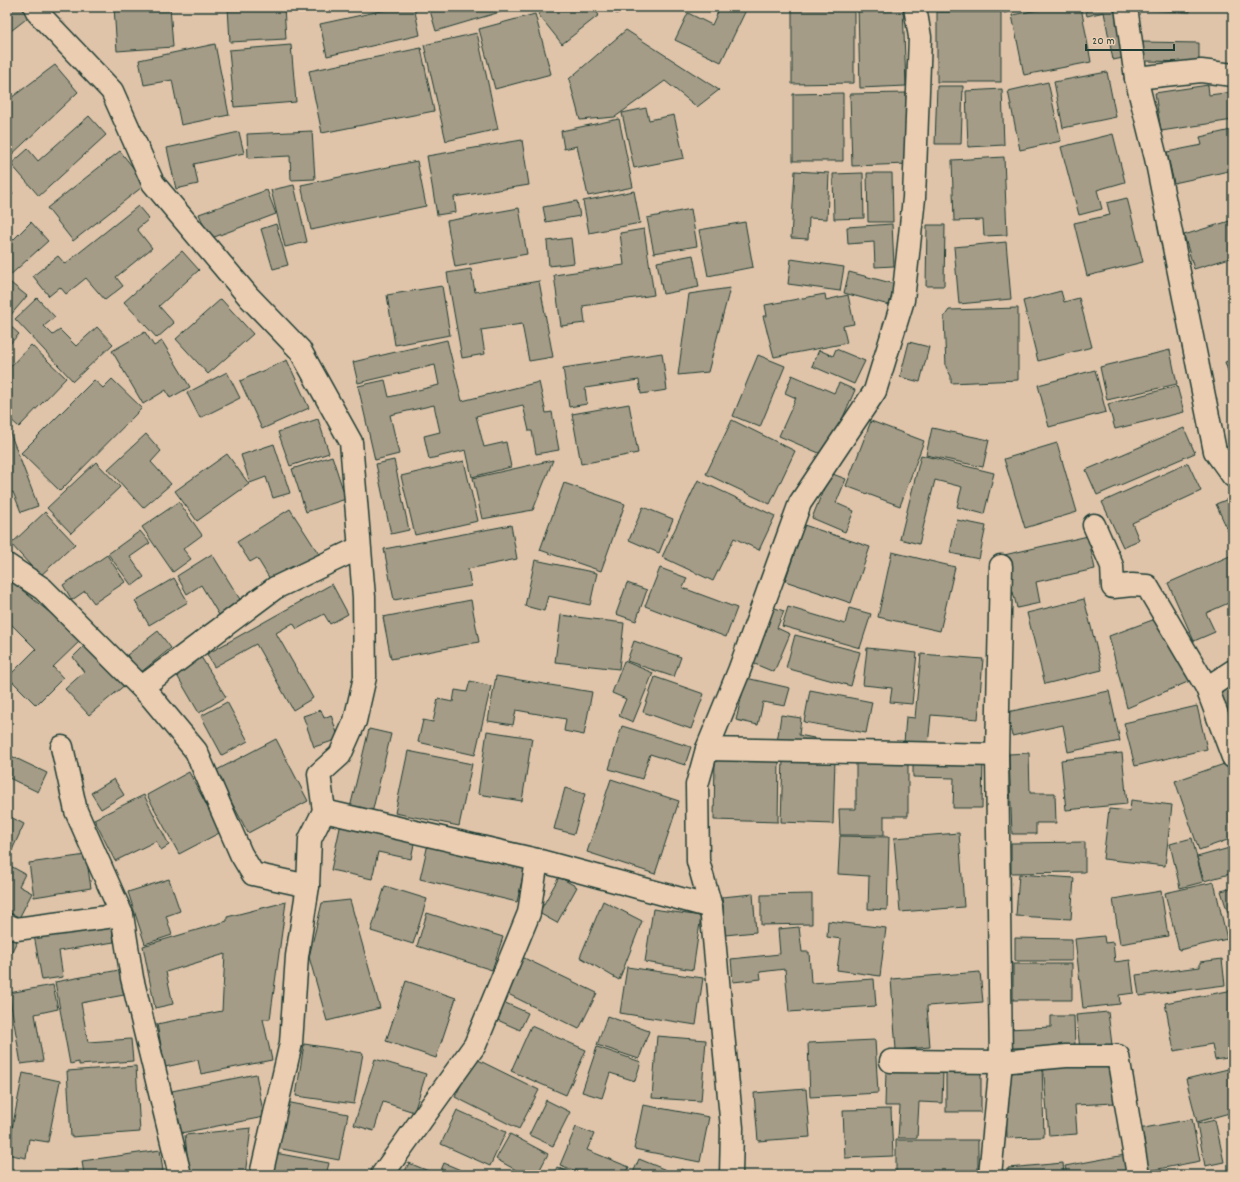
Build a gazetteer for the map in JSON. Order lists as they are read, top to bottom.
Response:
{
  "scale_bar": "20 m"
}
